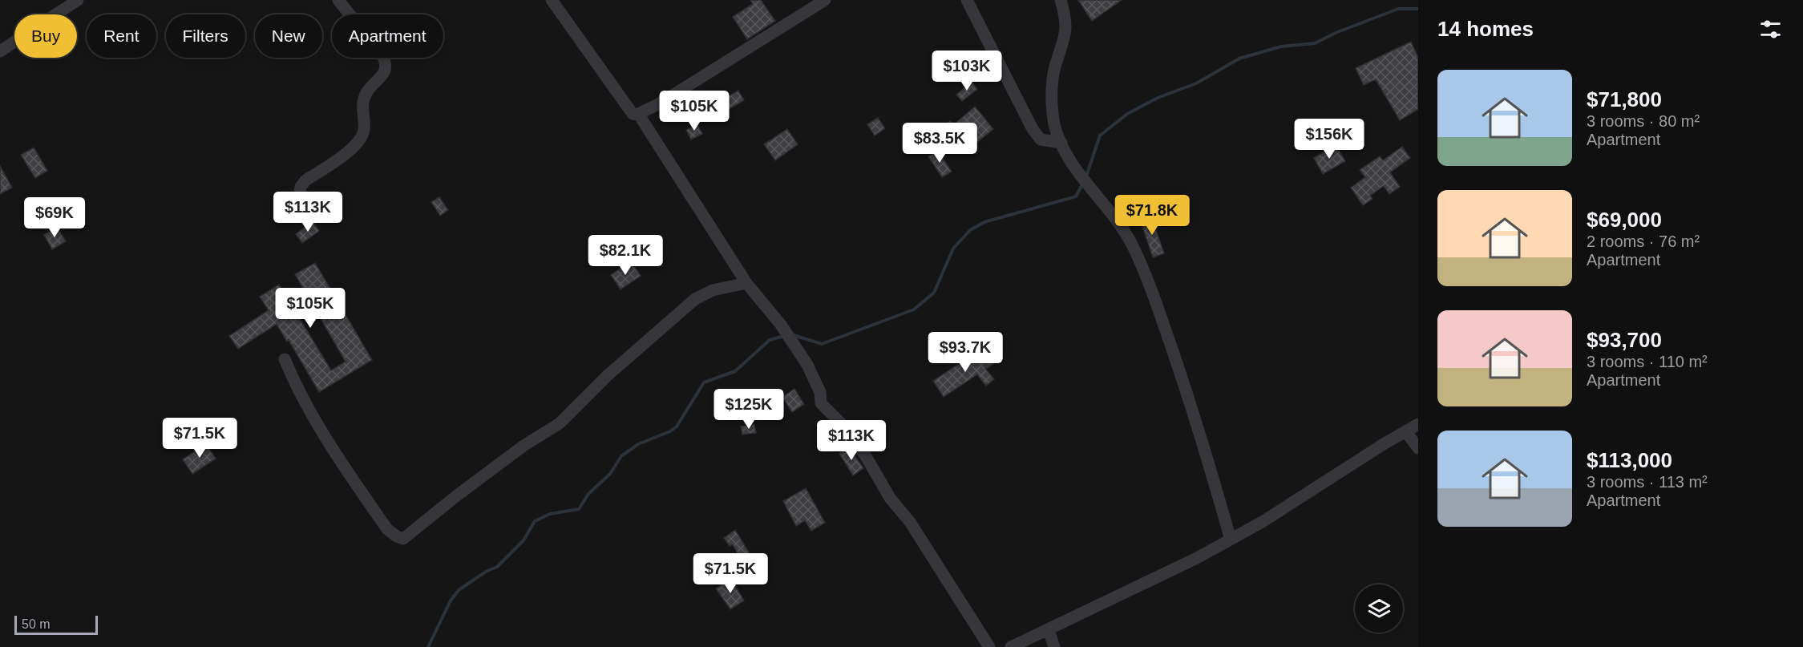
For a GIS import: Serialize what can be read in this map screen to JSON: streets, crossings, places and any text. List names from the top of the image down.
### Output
{
  "scale_bar": "50 m",
  "page": {
    "heading": "14 homes",
    "chip": [
      "Buy",
      "Rent",
      "Filters",
      "New",
      "Apartment"
    ],
    "price": [
      "$103K",
      "$105K",
      "$156K",
      "$83.5K",
      "$113K",
      "$71.8K",
      "$69K",
      "$82.1K",
      "$105K",
      "$93.7K",
      "$125K",
      "$71.5K",
      "$113K",
      "$71.5K"
    ],
    "list": [
      {
        "name": "$71,800",
        "note": "3 rooms · 80 m² · Apartment"
      },
      {
        "name": "$69,000",
        "note": "2 rooms · 76 m² · Apartment"
      },
      {
        "name": "$93,700",
        "note": "3 rooms · 110 m² · Apartment"
      },
      {
        "name": "$113,000",
        "note": "3 rooms · 113 m² · Apartment"
      }
    ],
    "scale": "50 m"
  }
}
